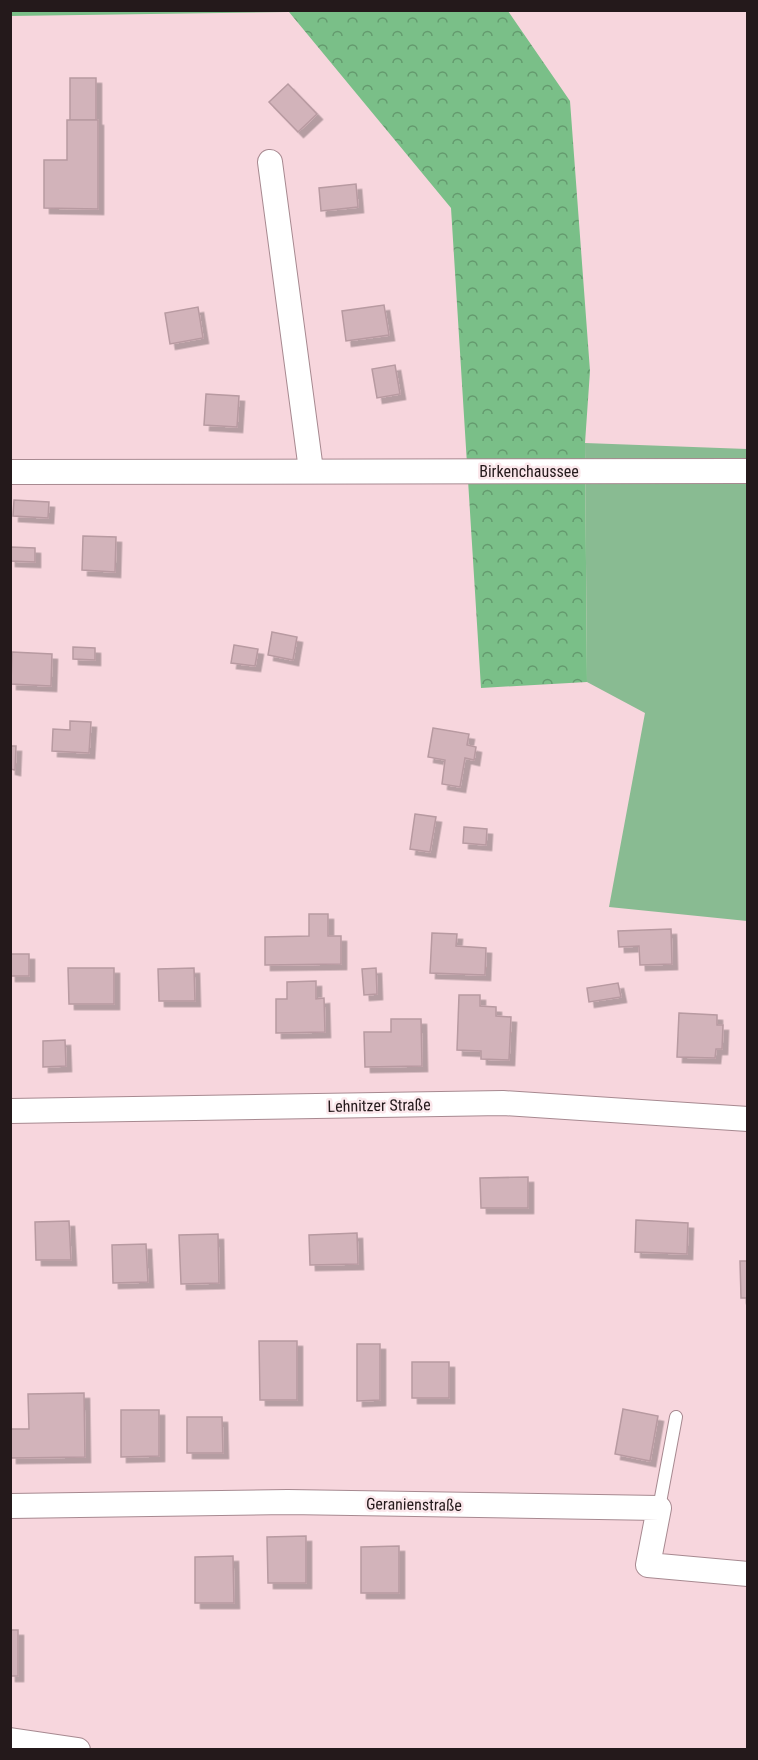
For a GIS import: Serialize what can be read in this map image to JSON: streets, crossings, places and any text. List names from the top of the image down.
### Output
{
  "streets": {
    "street": ["Birkenchaussee", "Lehnitzer Straße", "Geranienstraße"]
  }
}
